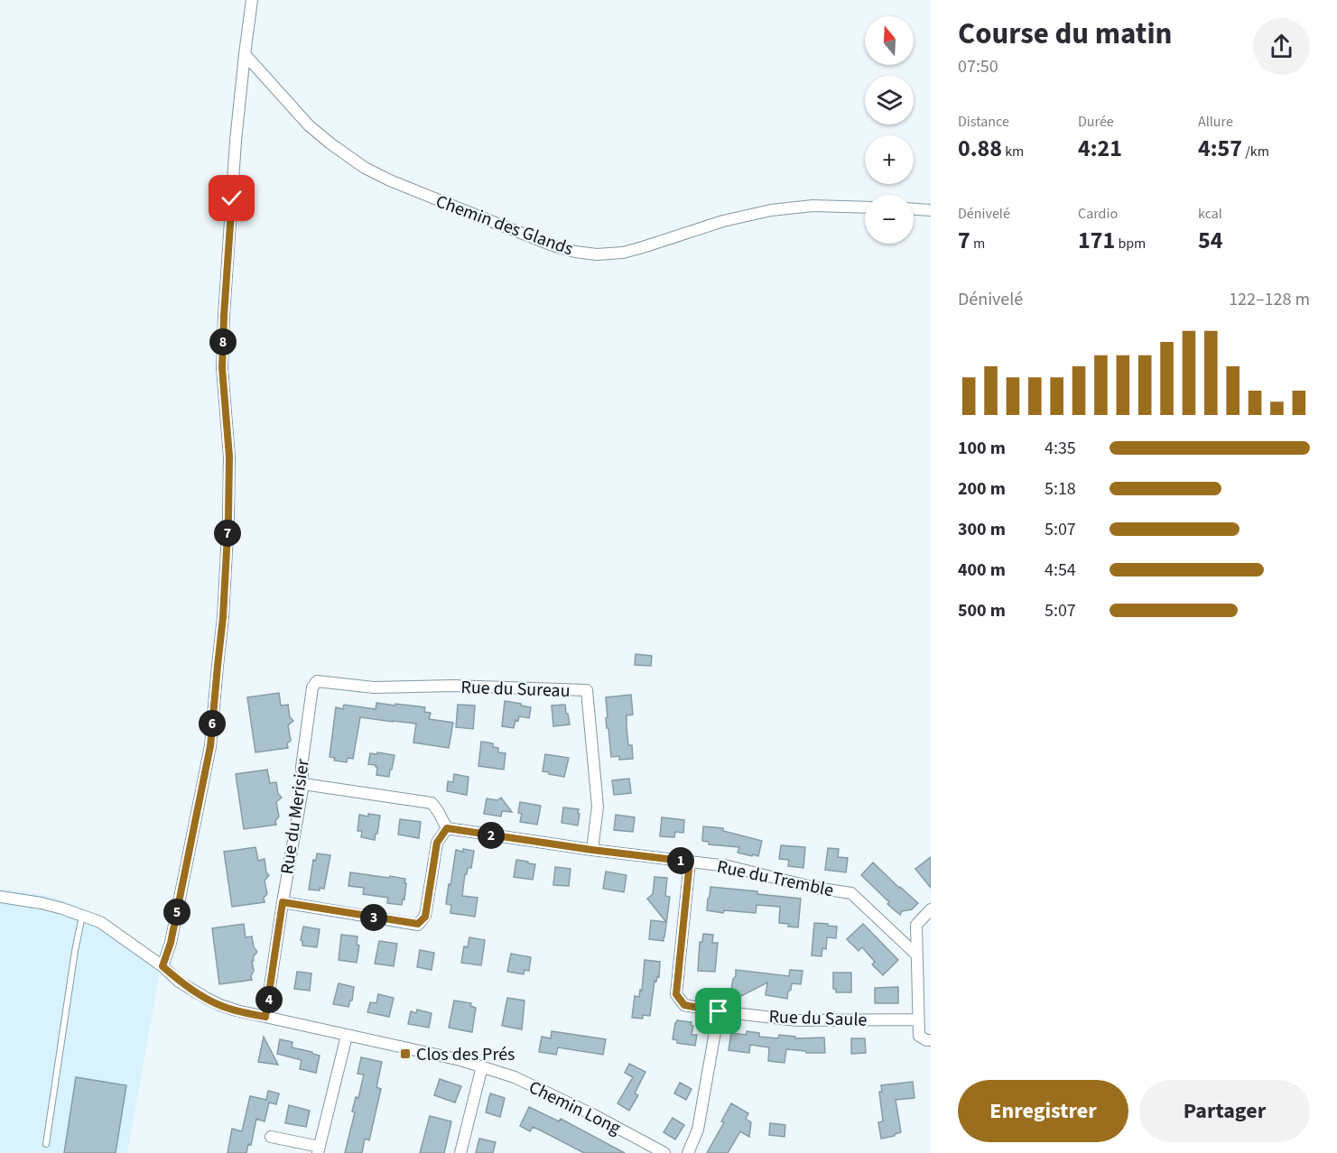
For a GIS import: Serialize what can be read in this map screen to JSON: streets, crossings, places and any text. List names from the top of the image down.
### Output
{
  "streets": {
    "street": [
      "Chemin des Glands",
      "Rue du Sureau",
      "Rue du Merisier",
      "Rue du Tremble",
      "Rue du Saule",
      "Chemin Long"
    ]
  },
  "crossings": [
    ["Rue du Sureau", "Rue du Merisier"],
    ["Rue du Sureau", "Rue du Tremble"],
    ["Rue du Merisier", "Chemin Long"],
    ["Rue du Tremble", "Rue du Saule"]
  ],
  "places": {
    "transit": ["Clos des Prés"]
  },
  "north": "top",
  "page": {
    "heading": ["Course du matin", "07:50"],
    "map_buttons": ["+", "−"],
    "stats": [
      ["Distance", "0.88 km"],
      ["Durée", "4:21"],
      ["Allure", "4:57 /km"],
      ["Dénivelé", "7 m"],
      ["Cardio", "171 bpm"],
      ["kcal", "54"]
    ],
    "chart": ["Dénivelé", "122–128 m"],
    "pins": [
      "8",
      "7",
      "6",
      "2",
      "1",
      "5",
      "3",
      "4"
    ],
    "list": [
      {
        "name": "100 m",
        "note": "4:35"
      },
      {
        "name": "200 m",
        "note": "5:18"
      },
      {
        "name": "300 m",
        "note": "5:07"
      },
      {
        "name": "400 m",
        "note": "4:54"
      },
      {
        "name": "500 m",
        "note": "5:07"
      }
    ],
    "buttons": ["Enregistrer", "Partager"]
  }
}
